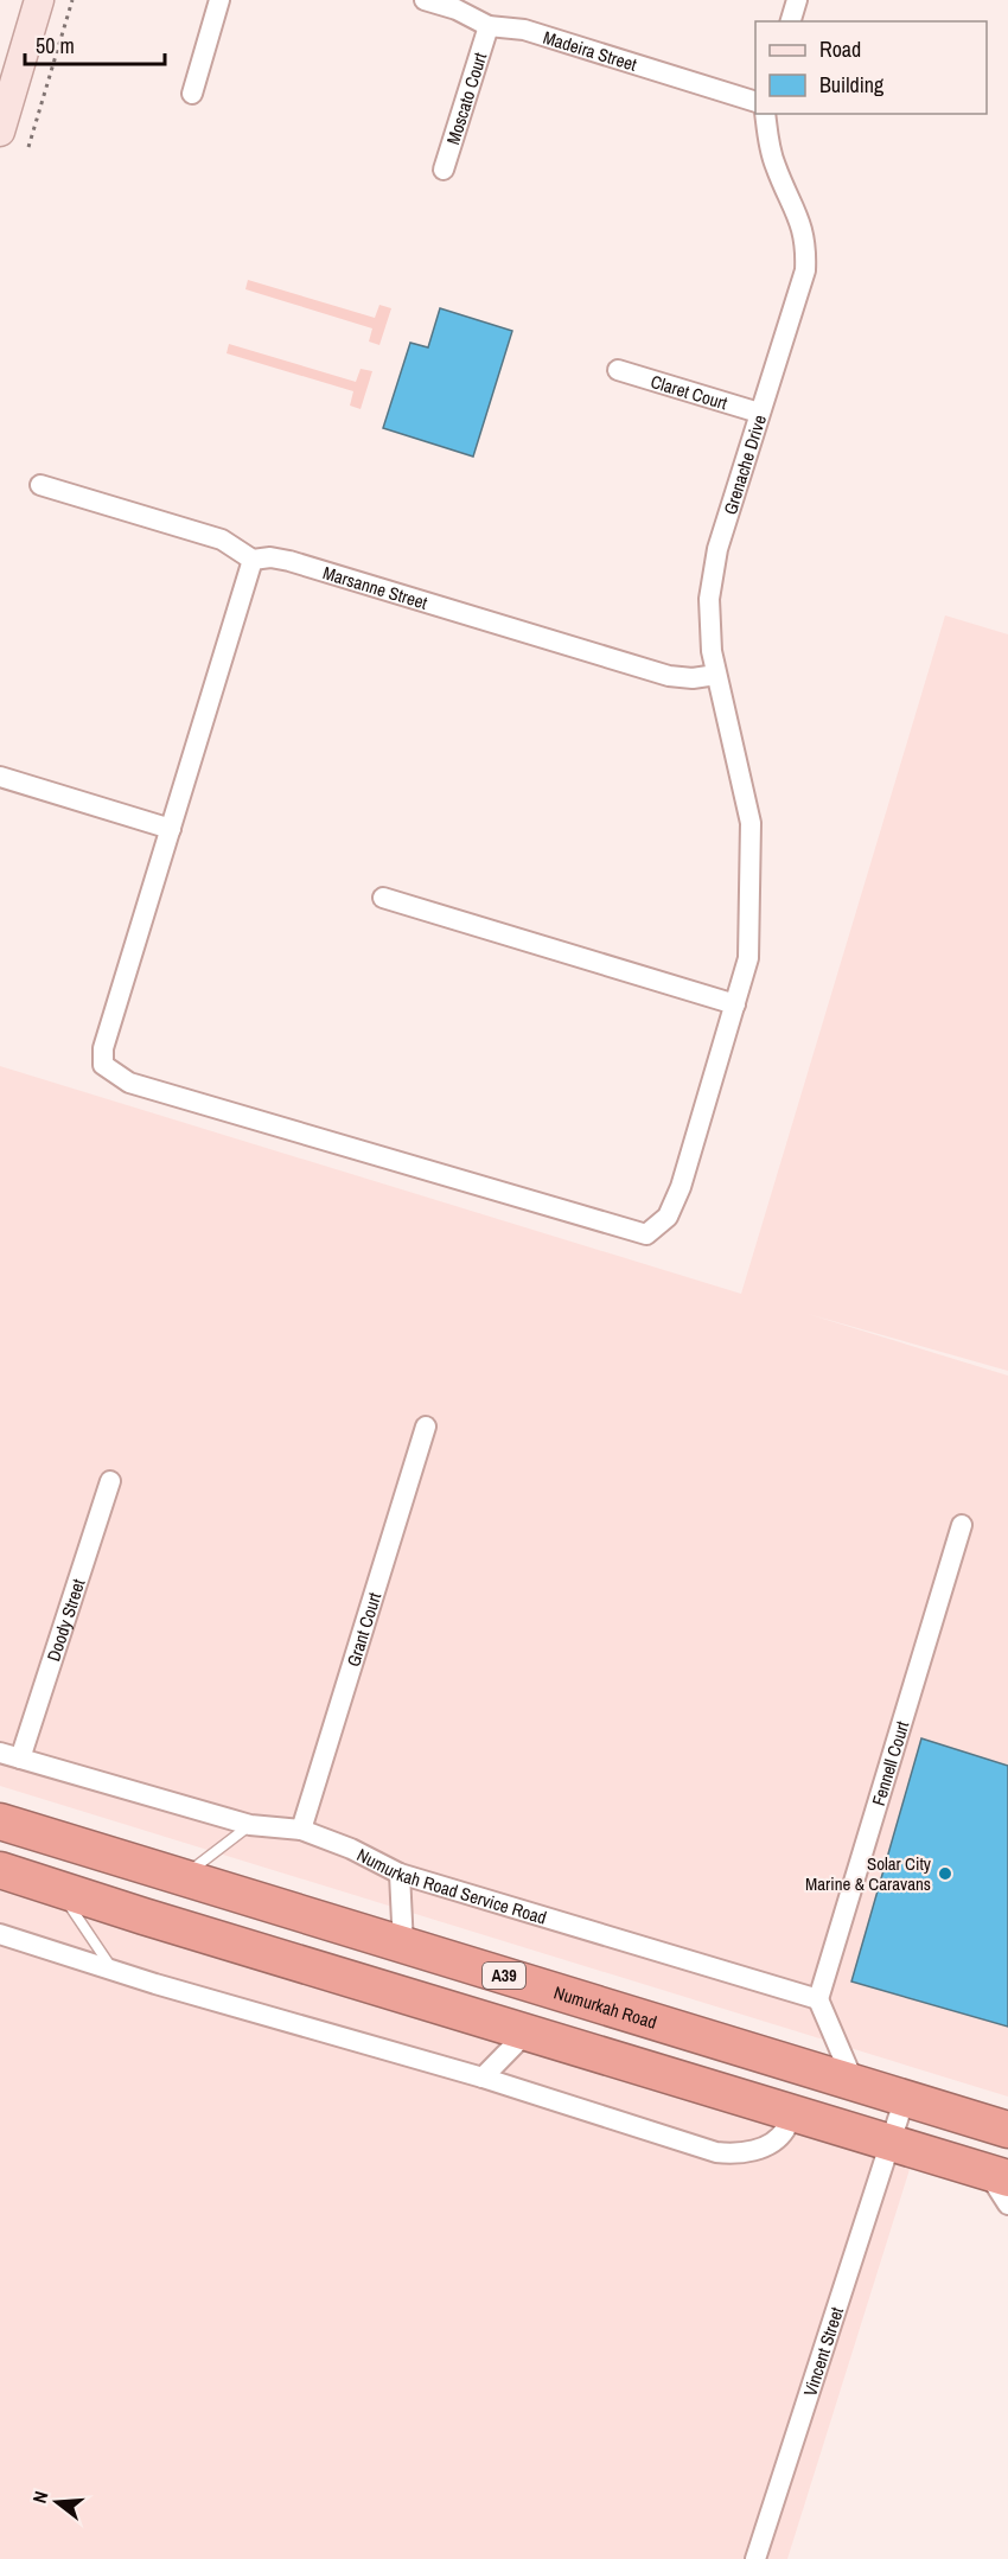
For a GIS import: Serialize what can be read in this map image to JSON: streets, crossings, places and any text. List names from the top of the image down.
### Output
{
  "streets": {
    "highway": ["A39", "Numurkah Road"],
    "street": [
      "Madeira Street",
      "Moscato Court",
      "Claret Court",
      "Grenache Drive",
      "Marsanne Street",
      "Doody Street",
      "Grant Court",
      "Fennell Court",
      "Numurkah Road Service Road",
      "Vincent Street"
    ]
  },
  "crossings": [
    ["Madeira Street", "Moscato Court"],
    ["Claret Court", "Grenache Drive"],
    ["Grenache Drive", "Marsanne Street"],
    ["Doody Street", "Numurkah Road Service Road"],
    ["Grant Court", "Numurkah Road Service Road"],
    ["Fennell Court", "Numurkah Road Service Road"],
    ["Numurkah Road", "Vincent Street"]
  ],
  "places": ["Solar City Marine & Caravans"],
  "legend": ["Road", "Building"],
  "scale_bar": "50 m",
  "north": "left"
}
